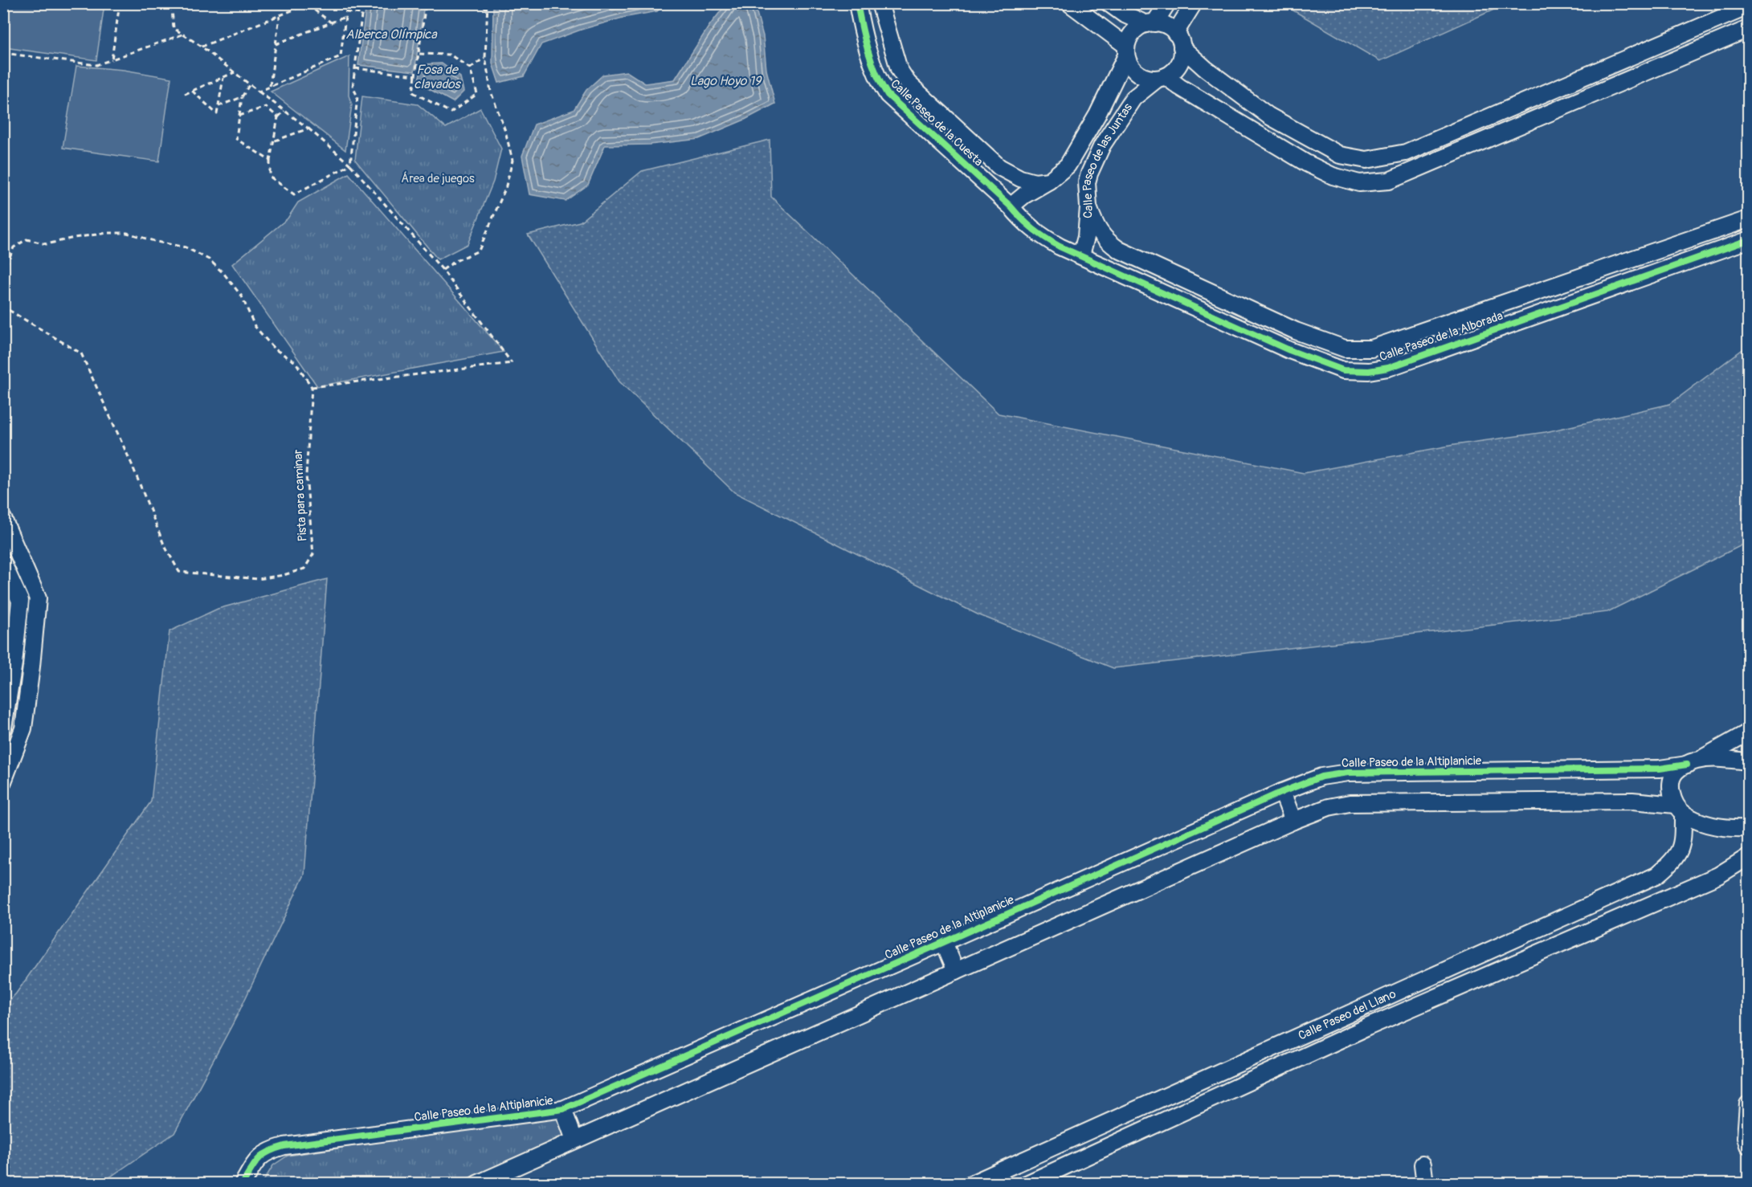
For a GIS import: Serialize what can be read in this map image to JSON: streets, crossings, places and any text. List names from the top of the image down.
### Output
{
  "streets": {
    "street": [
      "Calle Paseo de la Cuesta",
      "Calle Paseo de las Juntas",
      "Calle Paseo de la Alborada",
      "Calle Paseo de la Altiplanicie",
      "Calle Paseo del Llano"
    ],
    "path": ["Pista para caminar"]
  },
  "crossings": [
    ["Calle Paseo de la Cuesta", "Calle Paseo de la Alborada"],
    ["Calle Paseo de las Juntas", "Calle Paseo de la Alborada"],
    ["Calle Paseo de la Altiplanicie", "Calle Paseo del Llano"]
  ],
  "water": ["Alberca Olímpica", "Fosa de clavados", "Lago Hoyo 19"],
  "parks": ["Área de juegos"]
}
